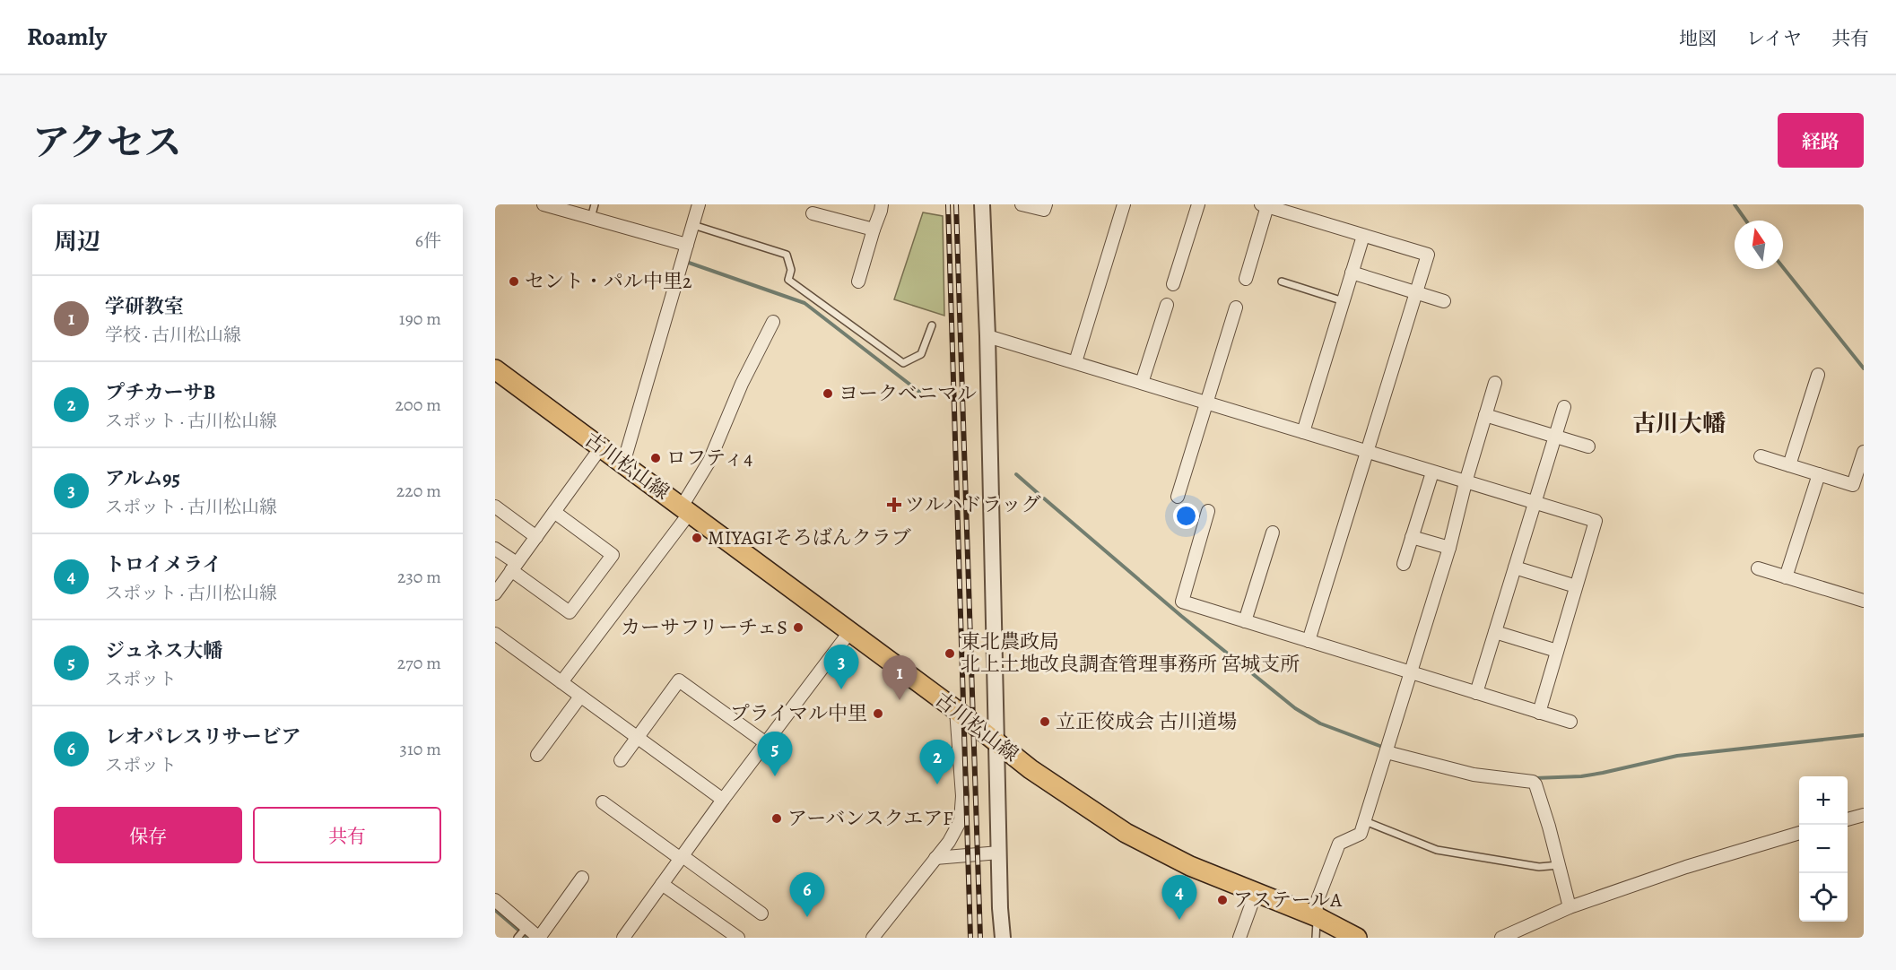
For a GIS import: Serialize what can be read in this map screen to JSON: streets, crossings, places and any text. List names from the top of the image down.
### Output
{
  "streets": {
    "main road": ["古川松山線"]
  },
  "districts": ["古川大幡"],
  "places": {
    "other": [
      "セント・パル中里2",
      "ヨークベニマル",
      "ロフティ4",
      "MIYAGIそろばんクラブ",
      "カーサフリーチェS",
      "東北農政局 北上土地改良調査管理事務所 宮城支所",
      "プライマル中里",
      "立正佼成会 古川道場",
      "アーバンスクエアF",
      "アステールA"
    ],
    "health": ["ツルハドラッグ"]
  },
  "north": "top",
  "page": {
    "header": "Roamly",
    "nav": ["地図", "レイヤ", "共有"],
    "title": "アクセス",
    "buttons": [
      "経路",
      ["保存", "共有"]
    ],
    "heading": ["周辺", "6件"],
    "list": [
      {
        "mark": "1",
        "name": "学研教室",
        "note": "学校 · 古川松山線",
        "value": "190 m"
      },
      {
        "mark": "2",
        "name": "プチカーサB",
        "note": "スポット · 古川松山線",
        "value": "200 m"
      },
      {
        "mark": "3",
        "name": "アルム95",
        "note": "スポット · 古川松山線",
        "value": "220 m"
      },
      {
        "mark": "4",
        "name": "トロイメライ",
        "note": "スポット · 古川松山線",
        "value": "230 m"
      },
      {
        "mark": "5",
        "name": "ジュネス大幡",
        "note": "スポット",
        "value": "270 m"
      },
      {
        "mark": "6",
        "name": "レオパレスリサービア",
        "note": "スポット",
        "value": "310 m"
      }
    ],
    "pins": [
      "3",
      "1",
      "5",
      "2",
      "6",
      "4"
    ],
    "map_buttons": ["+", "−"]
  }
}
